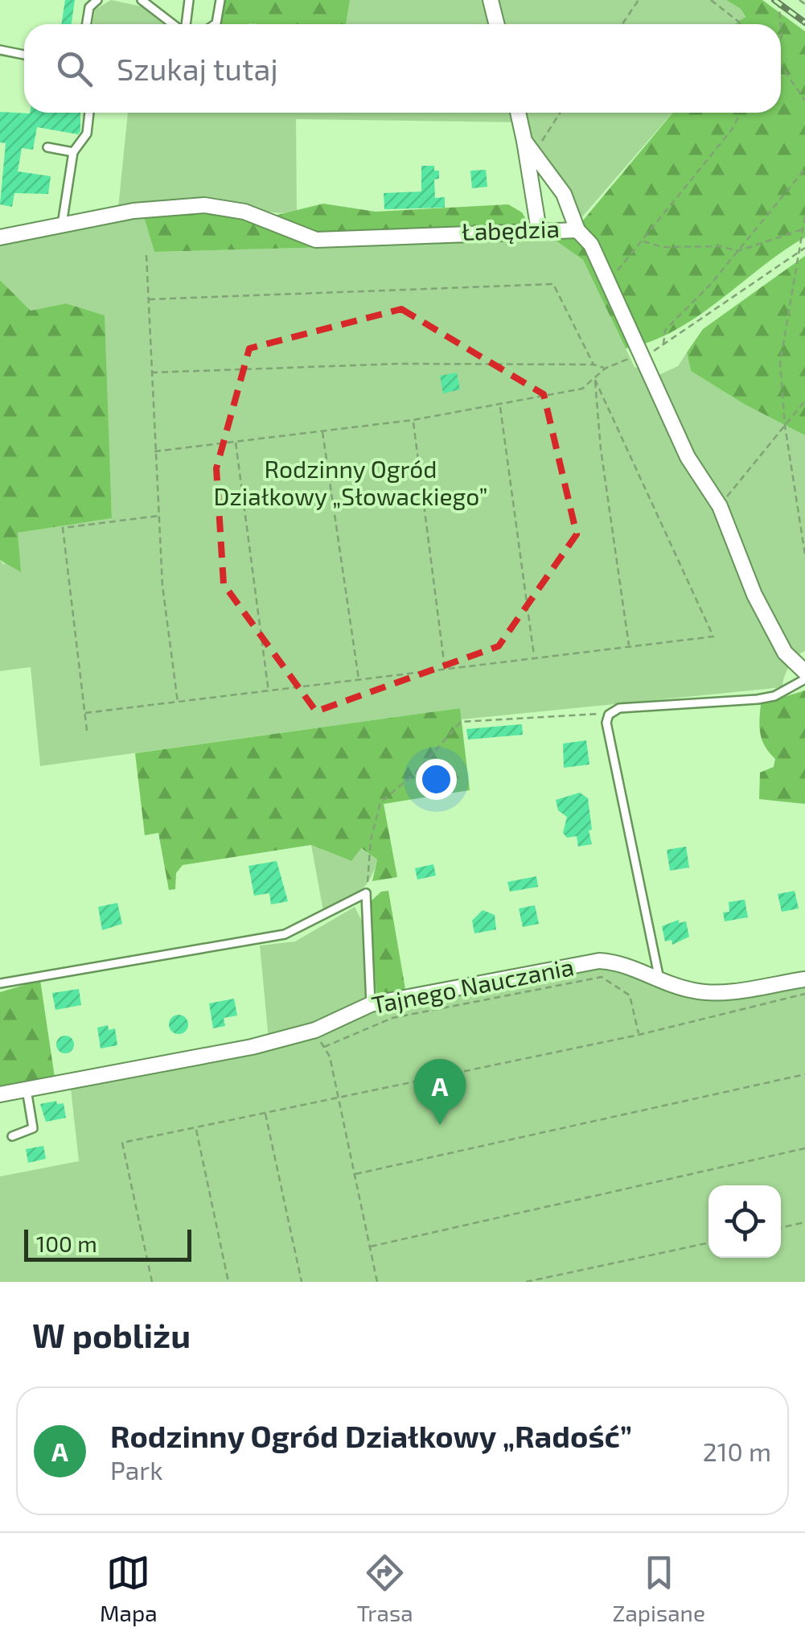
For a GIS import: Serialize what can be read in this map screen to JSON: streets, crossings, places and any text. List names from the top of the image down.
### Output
{
  "streets": {
    "street": ["Łabędzia", "Tajnego Nauczania"]
  },
  "parks": ["Rodzinny Ogród Działkowy „Słowackiego”"],
  "scale_bar": "100 m",
  "page": {
    "search": "Szukaj tutaj",
    "pins": "A",
    "scale": "100 m",
    "heading": "W pobliżu",
    "list": [
      {
        "mark": "A",
        "name": "Rodzinny Ogród Działkowy „Radość”",
        "note": "Park",
        "value": "210 m"
      }
    ],
    "nav": ["Mapa", "Trasa", "Zapisane"]
  }
}
